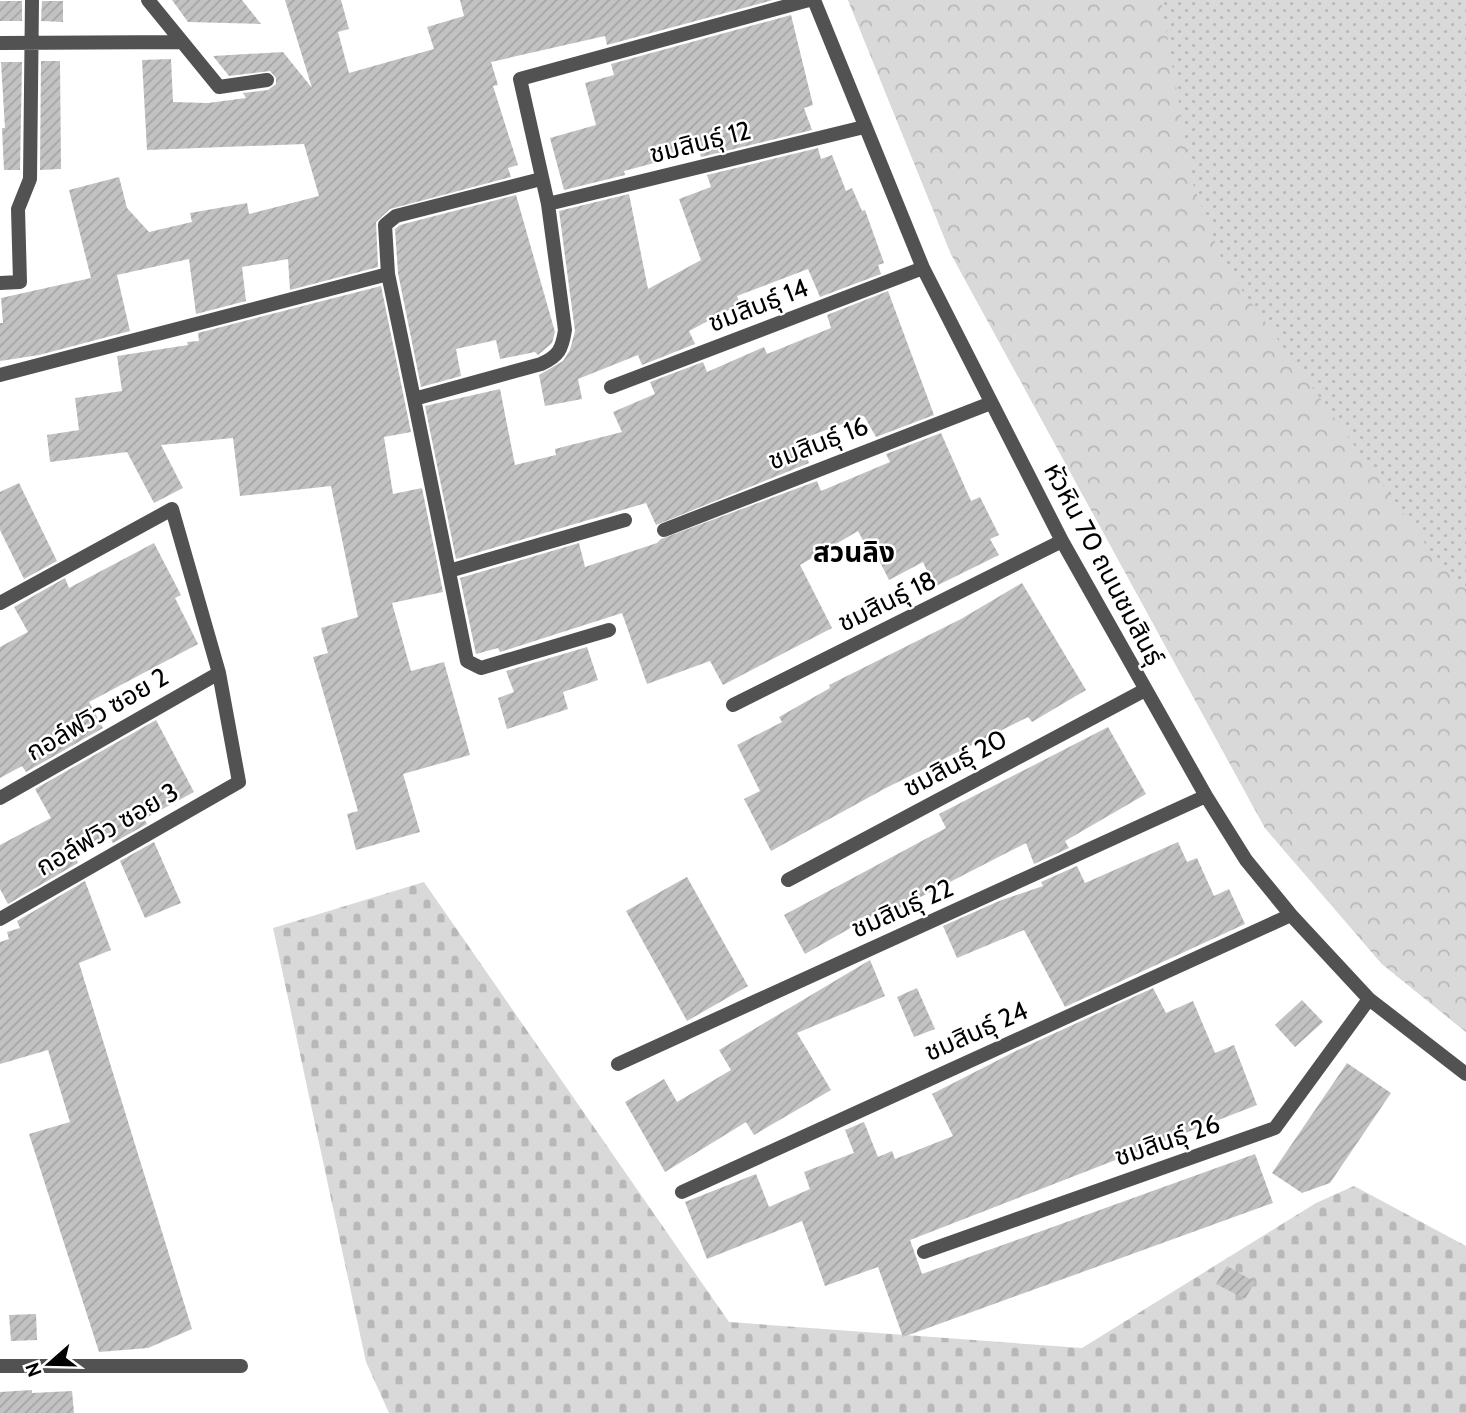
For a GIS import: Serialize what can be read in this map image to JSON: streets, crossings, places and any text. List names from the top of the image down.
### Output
{
  "streets": {
    "street": [
      "ชมสินธุ์ 12",
      "ชมสินธุ์ 14",
      "ชมสินธุ์ 16",
      "หัวหิน 70 ถนนชมสินธุ์",
      "ชมสินธุ์ 18",
      "กอล์ฟวิว ซอย 2",
      "ชมสินธุ์ 20",
      "กอล์ฟวิว ซอย 3",
      "ชมสินธุ์ 22",
      "ชมสินธุ์ 24",
      "ชมสินธุ์ 26"
    ]
  },
  "crossings": [
    ["ชมสินธุ์ 12", "หัวหิน 70 ถนนชมสินธุ์"],
    ["ชมสินธุ์ 14", "หัวหิน 70 ถนนชมสินธุ์"],
    ["ชมสินธุ์ 16", "หัวหิน 70 ถนนชมสินธุ์"],
    ["หัวหิน 70 ถนนชมสินธุ์", "ชมสินธุ์ 18"],
    ["หัวหิน 70 ถนนชมสินธุ์", "ชมสินธุ์ 20"],
    ["หัวหิน 70 ถนนชมสินธุ์", "ชมสินธุ์ 22"],
    ["หัวหิน 70 ถนนชมสินธุ์", "ชมสินธุ์ 24"],
    ["หัวหิน 70 ถนนชมสินธุ์", "ชมสินธุ์ 26"],
    ["กอล์ฟวิว ซอย 2", "กอล์ฟวิว ซอย 3"]
  ],
  "districts": ["สวนลิง"],
  "north": "left"
}
